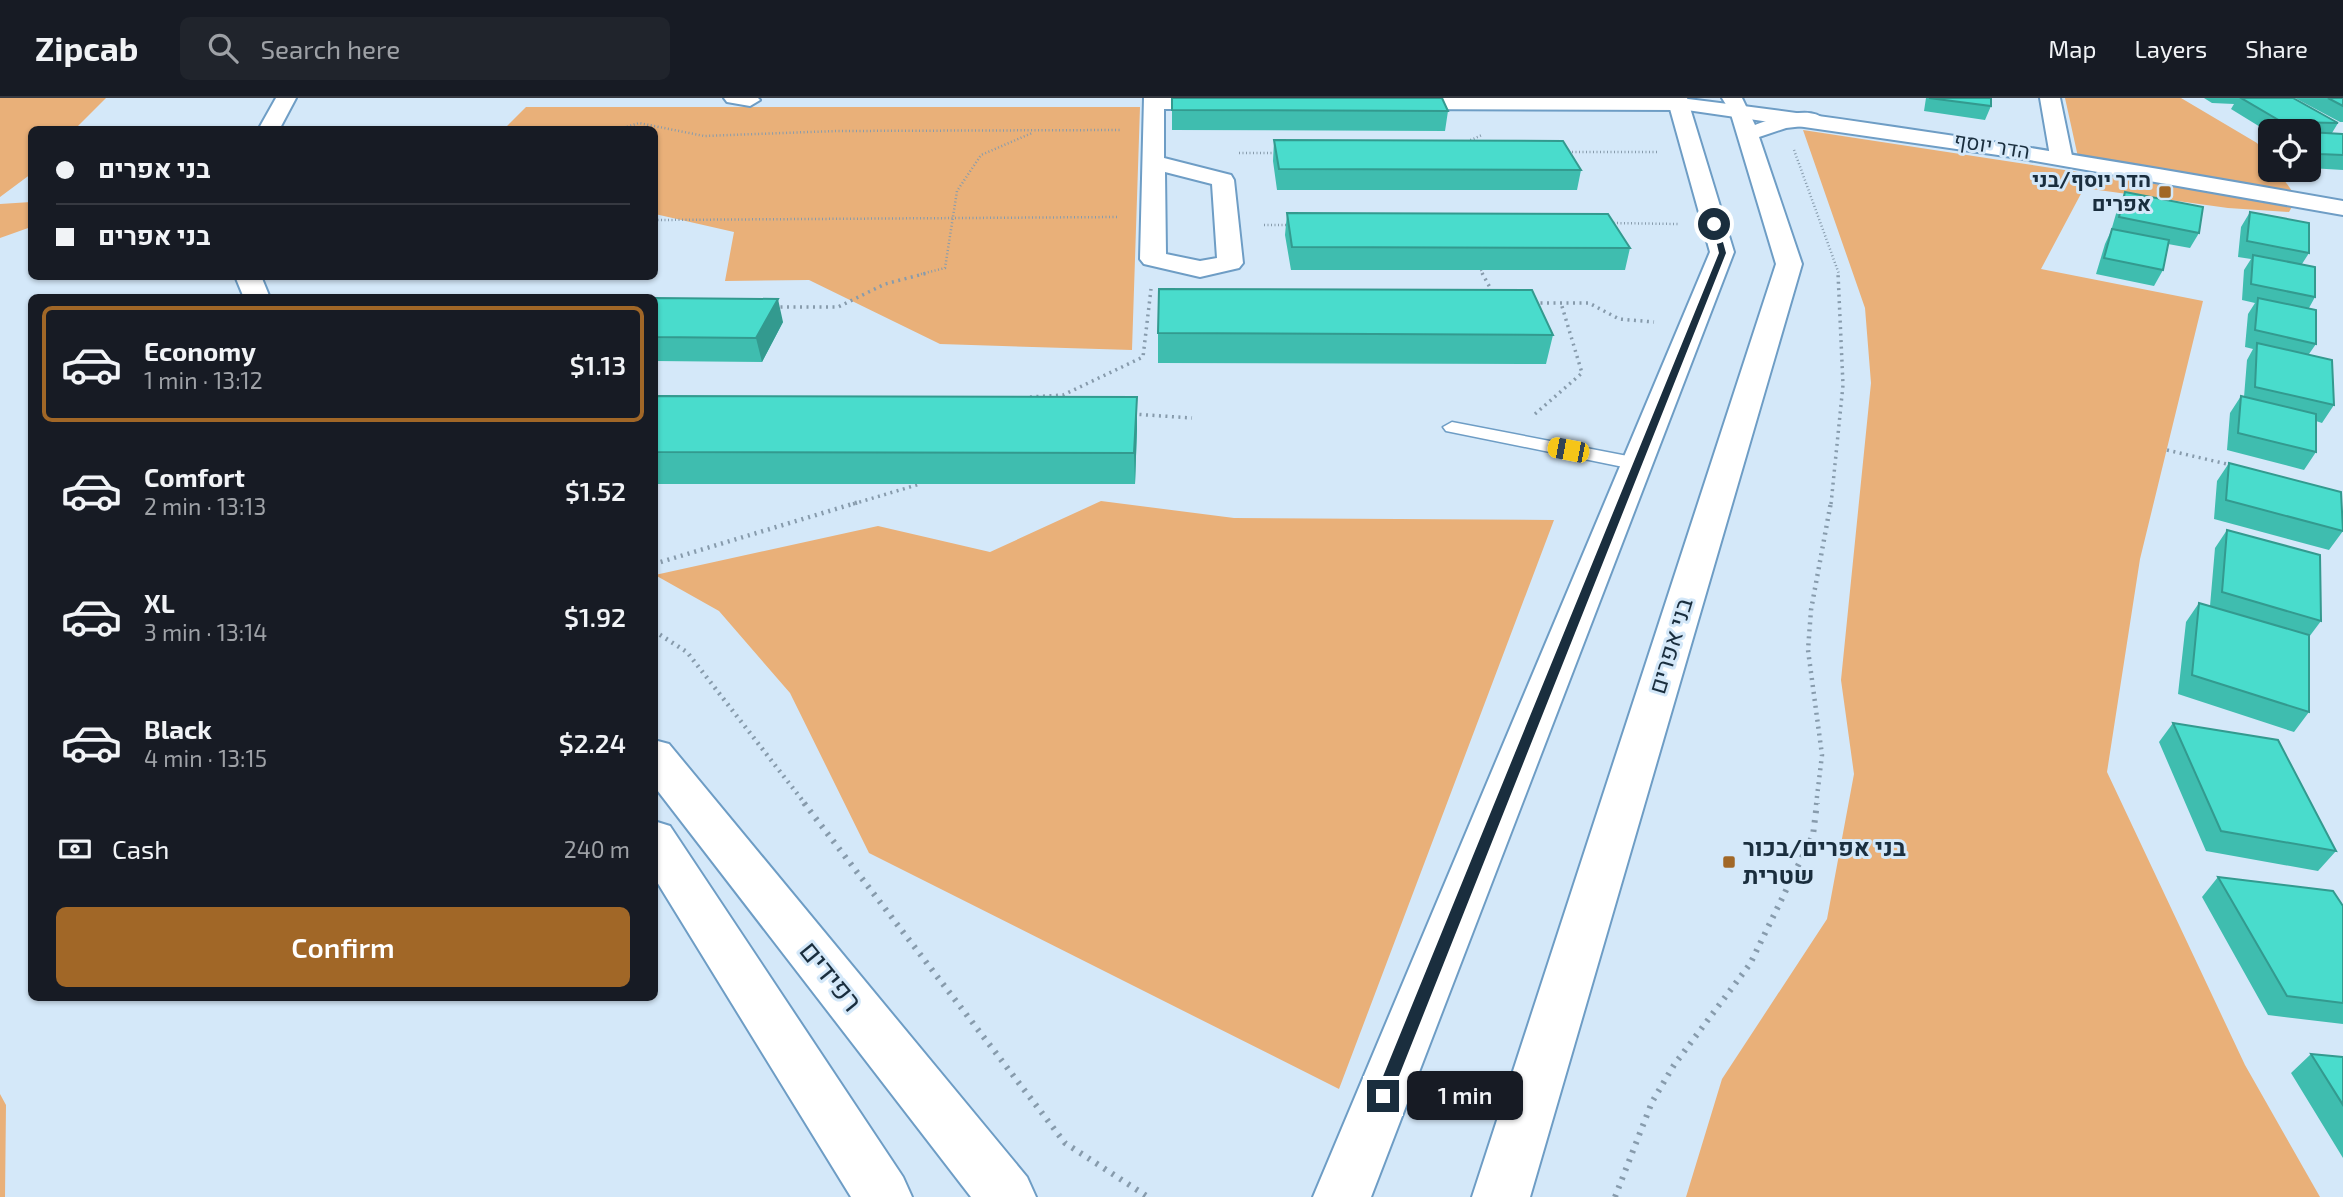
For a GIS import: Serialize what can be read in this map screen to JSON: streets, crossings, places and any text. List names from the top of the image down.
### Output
{
  "streets": {
    "main road": ["הדר יוסף", "בני אפרים", "רפידים"]
  },
  "crossings": [
    ["הדר יוסף", "בני אפרים"]
  ],
  "places": {
    "transit": ["הדר יוסף/בני אפרים", "בני אפרים/בכור שטרית"]
  },
  "page": {
    "header": "Zipcab",
    "search": "Search here",
    "nav": ["Map", "Layers", "Share"],
    "banner": ["בני אפרים", "בני אפרים"],
    "list": [
      {
        "name": "Economy",
        "note": "1 min · 13:12",
        "value": "$1.13"
      },
      {
        "name": "Comfort",
        "note": "2 min · 13:13",
        "value": "$1.52"
      },
      {
        "name": "XL",
        "note": "3 min · 13:14",
        "value": "$1.92"
      },
      {
        "name": "Black",
        "note": "4 min · 13:15",
        "value": "$2.24"
      }
    ],
    "pay": ["Cash", "240 m"],
    "buttons": "Confirm",
    "bubble": "1 min"
  }
}
